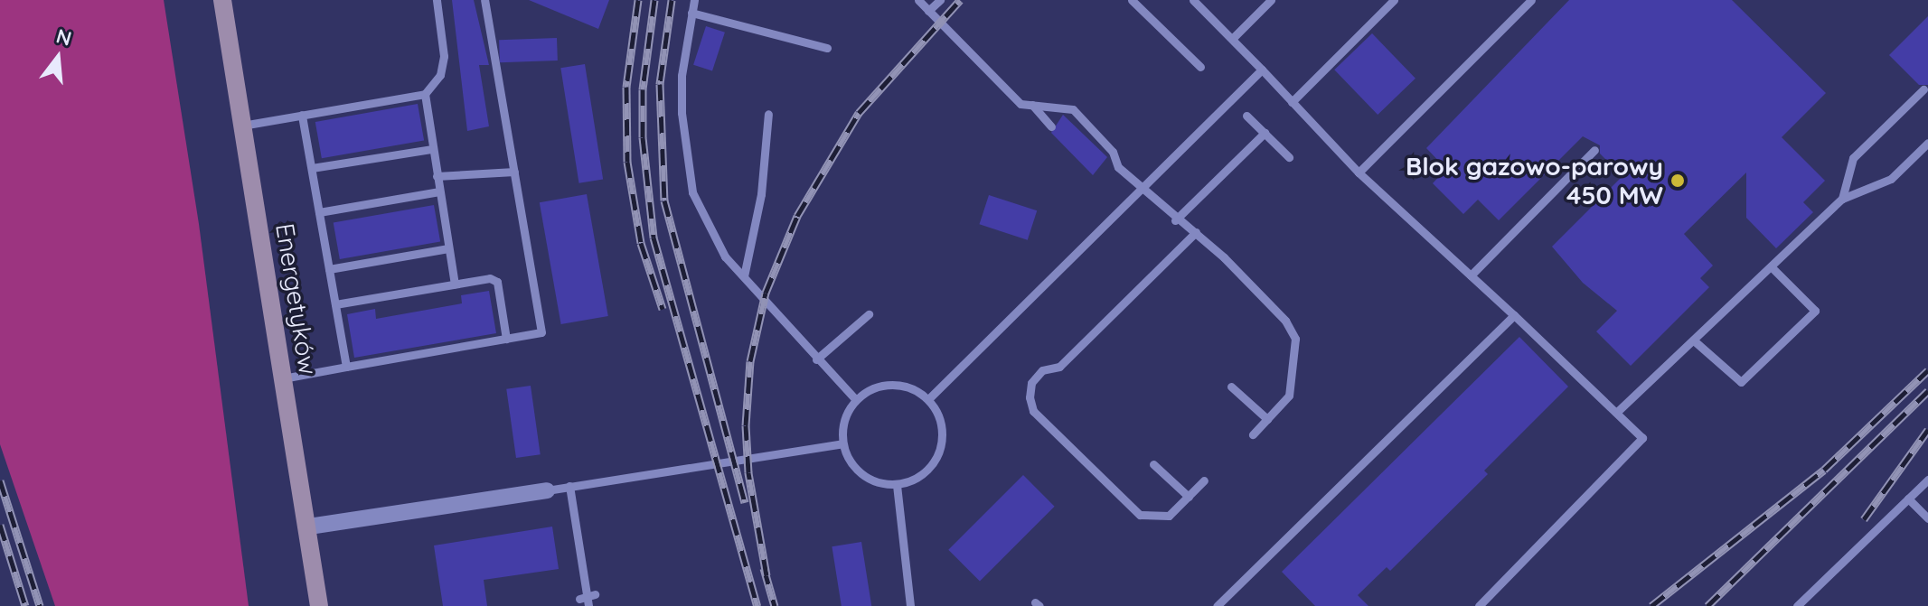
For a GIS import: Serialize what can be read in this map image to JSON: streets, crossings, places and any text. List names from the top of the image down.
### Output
{
  "streets": {
    "main road": ["Energetyków"]
  },
  "places": ["Blok gazowo-parowy 450 MW"],
  "north": "top"
}
